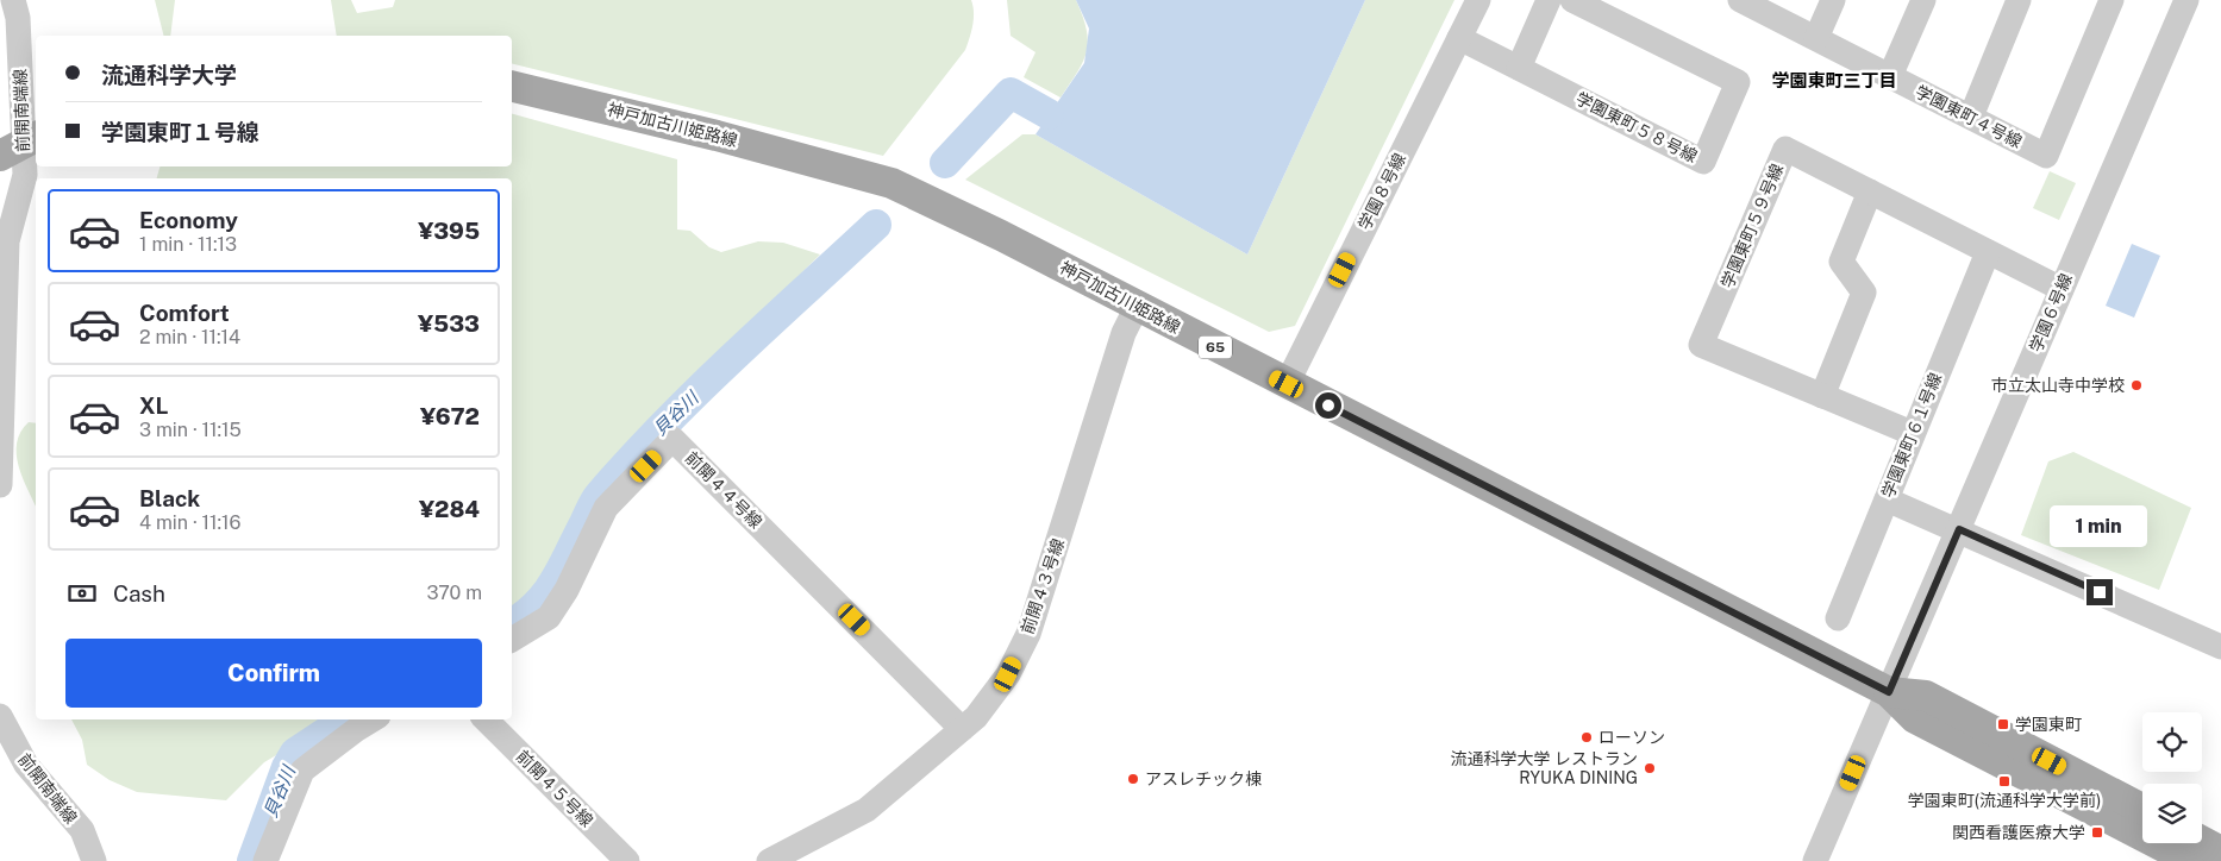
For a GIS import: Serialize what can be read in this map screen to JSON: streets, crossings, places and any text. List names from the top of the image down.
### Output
{
  "streets": {
    "main road": ["神戸加古川姫路線", "65"],
    "street": [
      "前開南端線",
      "学園東町４号線",
      "学園東町５８号線",
      "学園８号線",
      "学園東町５９号線",
      "学園６号線",
      "学園東町６１号線",
      "前開４４号線",
      "前開４３号線",
      "前開４５号線"
    ]
  },
  "crossings": [
    ["神戸加古川姫路線", "学園８号線"],
    ["神戸加古川姫路線", "学園６号線"],
    ["神戸加古川姫路線", "前開４３号線"],
    ["学園東町５８号線", "学園８号線"],
    ["学園東町５９号線", "学園６号線"],
    ["学園東町５９号線", "学園東町６１号線"],
    ["前開４４号線", "前開４３号線"]
  ],
  "districts": ["学園東町三丁目"],
  "water": ["貝谷川"],
  "places": {
    "other": [
      "市立太山寺中学校",
      "ローソン",
      "流通科学大学 レストラン RYUKA DINING",
      "アスレチック棟"
    ],
    "transit": ["学園東町", "学園東町(流通科学大学前)", "関西看護医療大学"]
  },
  "page": {
    "banner": ["流通科学大学", "学園東町１号線"],
    "list": [
      {
        "name": "Economy",
        "note": "1 min · 11:13",
        "value": "¥395"
      },
      {
        "name": "Comfort",
        "note": "2 min · 11:14",
        "value": "¥533"
      },
      {
        "name": "XL",
        "note": "3 min · 11:15",
        "value": "¥672"
      },
      {
        "name": "Black",
        "note": "4 min · 11:16",
        "value": "¥284"
      }
    ],
    "bubble": "1 min",
    "pay": ["Cash", "370 m"],
    "buttons": "Confirm"
  }
}
